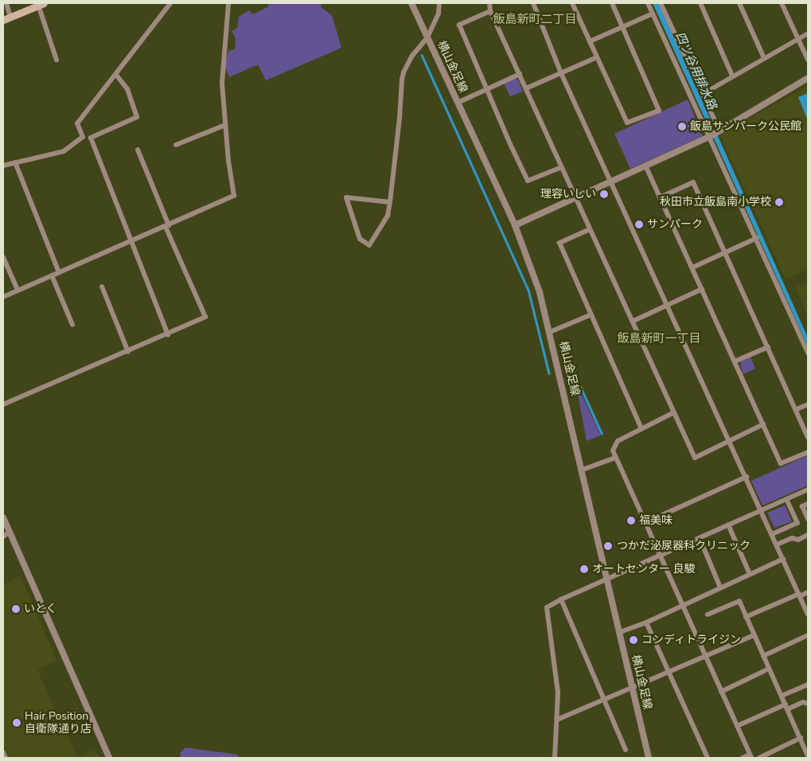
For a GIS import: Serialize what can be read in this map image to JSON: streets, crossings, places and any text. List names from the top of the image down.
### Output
{
  "streets": {
    "street": ["横山金足線"]
  },
  "districts": ["飯島新町二丁目", "飯島新町一丁目"],
  "water": ["四ツ谷用排水路"],
  "places": [
    "飯島サンパーク公民館",
    "理容いしい",
    "秋田市立飯島南小学校",
    "サンパーク",
    "福美味",
    "つかだ泌尿器科クリニック",
    "オートセンター 良駿",
    "いとく",
    "コンディトライジン",
    "Hair Position 自衛隊通り店"
  ]
}
